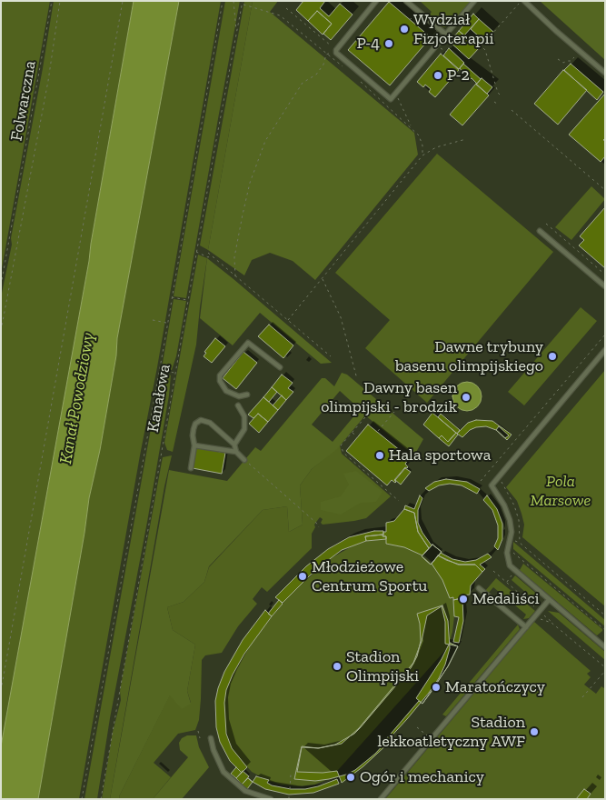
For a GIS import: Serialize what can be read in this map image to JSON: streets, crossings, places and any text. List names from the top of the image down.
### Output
{
  "streets": {
    "path": ["Folwarczna", "Kanałowa"]
  },
  "water": ["Kanał Powodziowy"],
  "parks": ["Pola Marsowe"],
  "places": [
    "Wydział Fizjoterapii",
    "P-4",
    "P-2",
    "Dawne trybuny basenu olimpijskiego",
    "Dawny basen olimpijski - brodzik",
    "Hala sportowa",
    "Młodzieżowe Centrum Sportu",
    "Medaliści",
    "Stadion Olimpijski",
    "Maratończycy",
    "Stadion lekkoatletyczny AWF",
    "Ogór i mechanicy"
  ]
}
